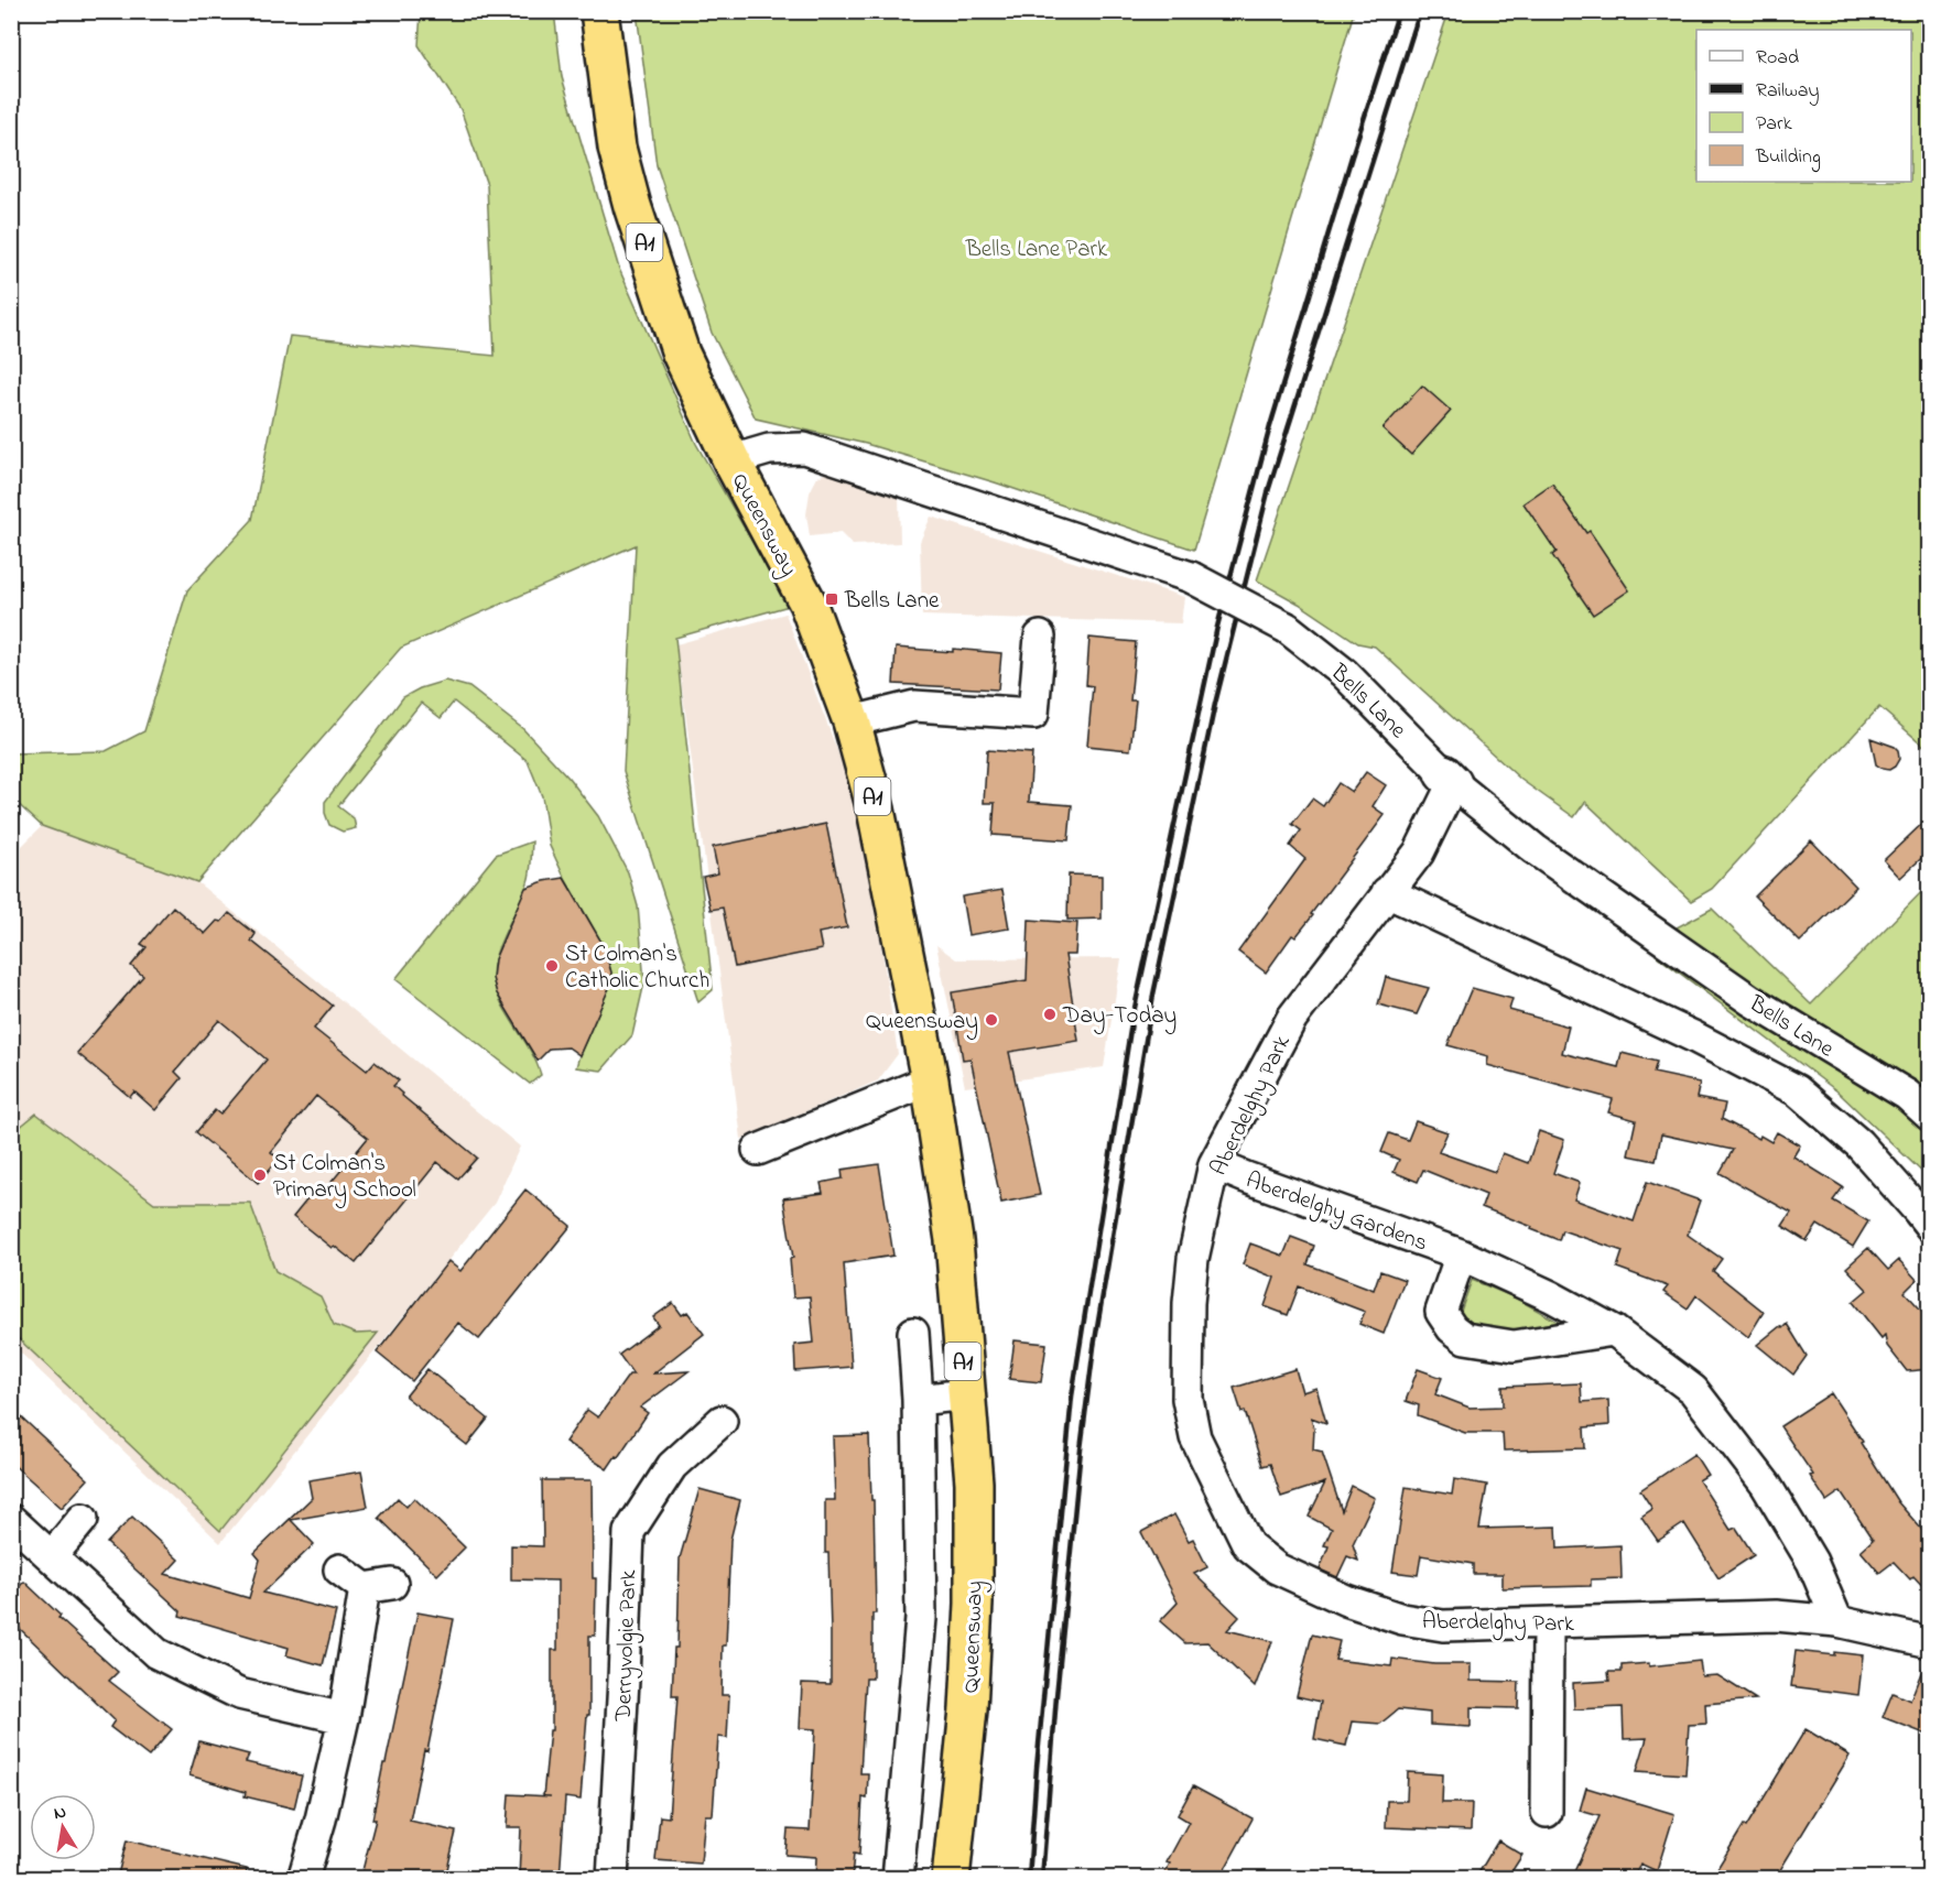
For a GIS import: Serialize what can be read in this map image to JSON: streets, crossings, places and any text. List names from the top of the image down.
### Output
{
  "streets": {
    "highway": ["A1", "Queensway"],
    "street": [
      "Bells Lane",
      "Aberdelghy Park",
      "Aberdelghy Gardens",
      "Derryvolgie Park"
    ]
  },
  "crossings": [
    ["Queensway", "Bells Lane"],
    ["Bells Lane", "Aberdelghy Park"],
    ["Aberdelghy Park", "Aberdelghy Gardens"]
  ],
  "parks": ["Bells Lane Park"],
  "places": {
    "transit": ["Bells Lane"],
    "other": [
      "St Colman's Catholic Church",
      "Day-Today",
      "Queensway",
      "St Colman's Primary School"
    ]
  },
  "legend": [
    "Road",
    "Railway",
    "Park",
    "Building"
  ],
  "north": "top"
}
